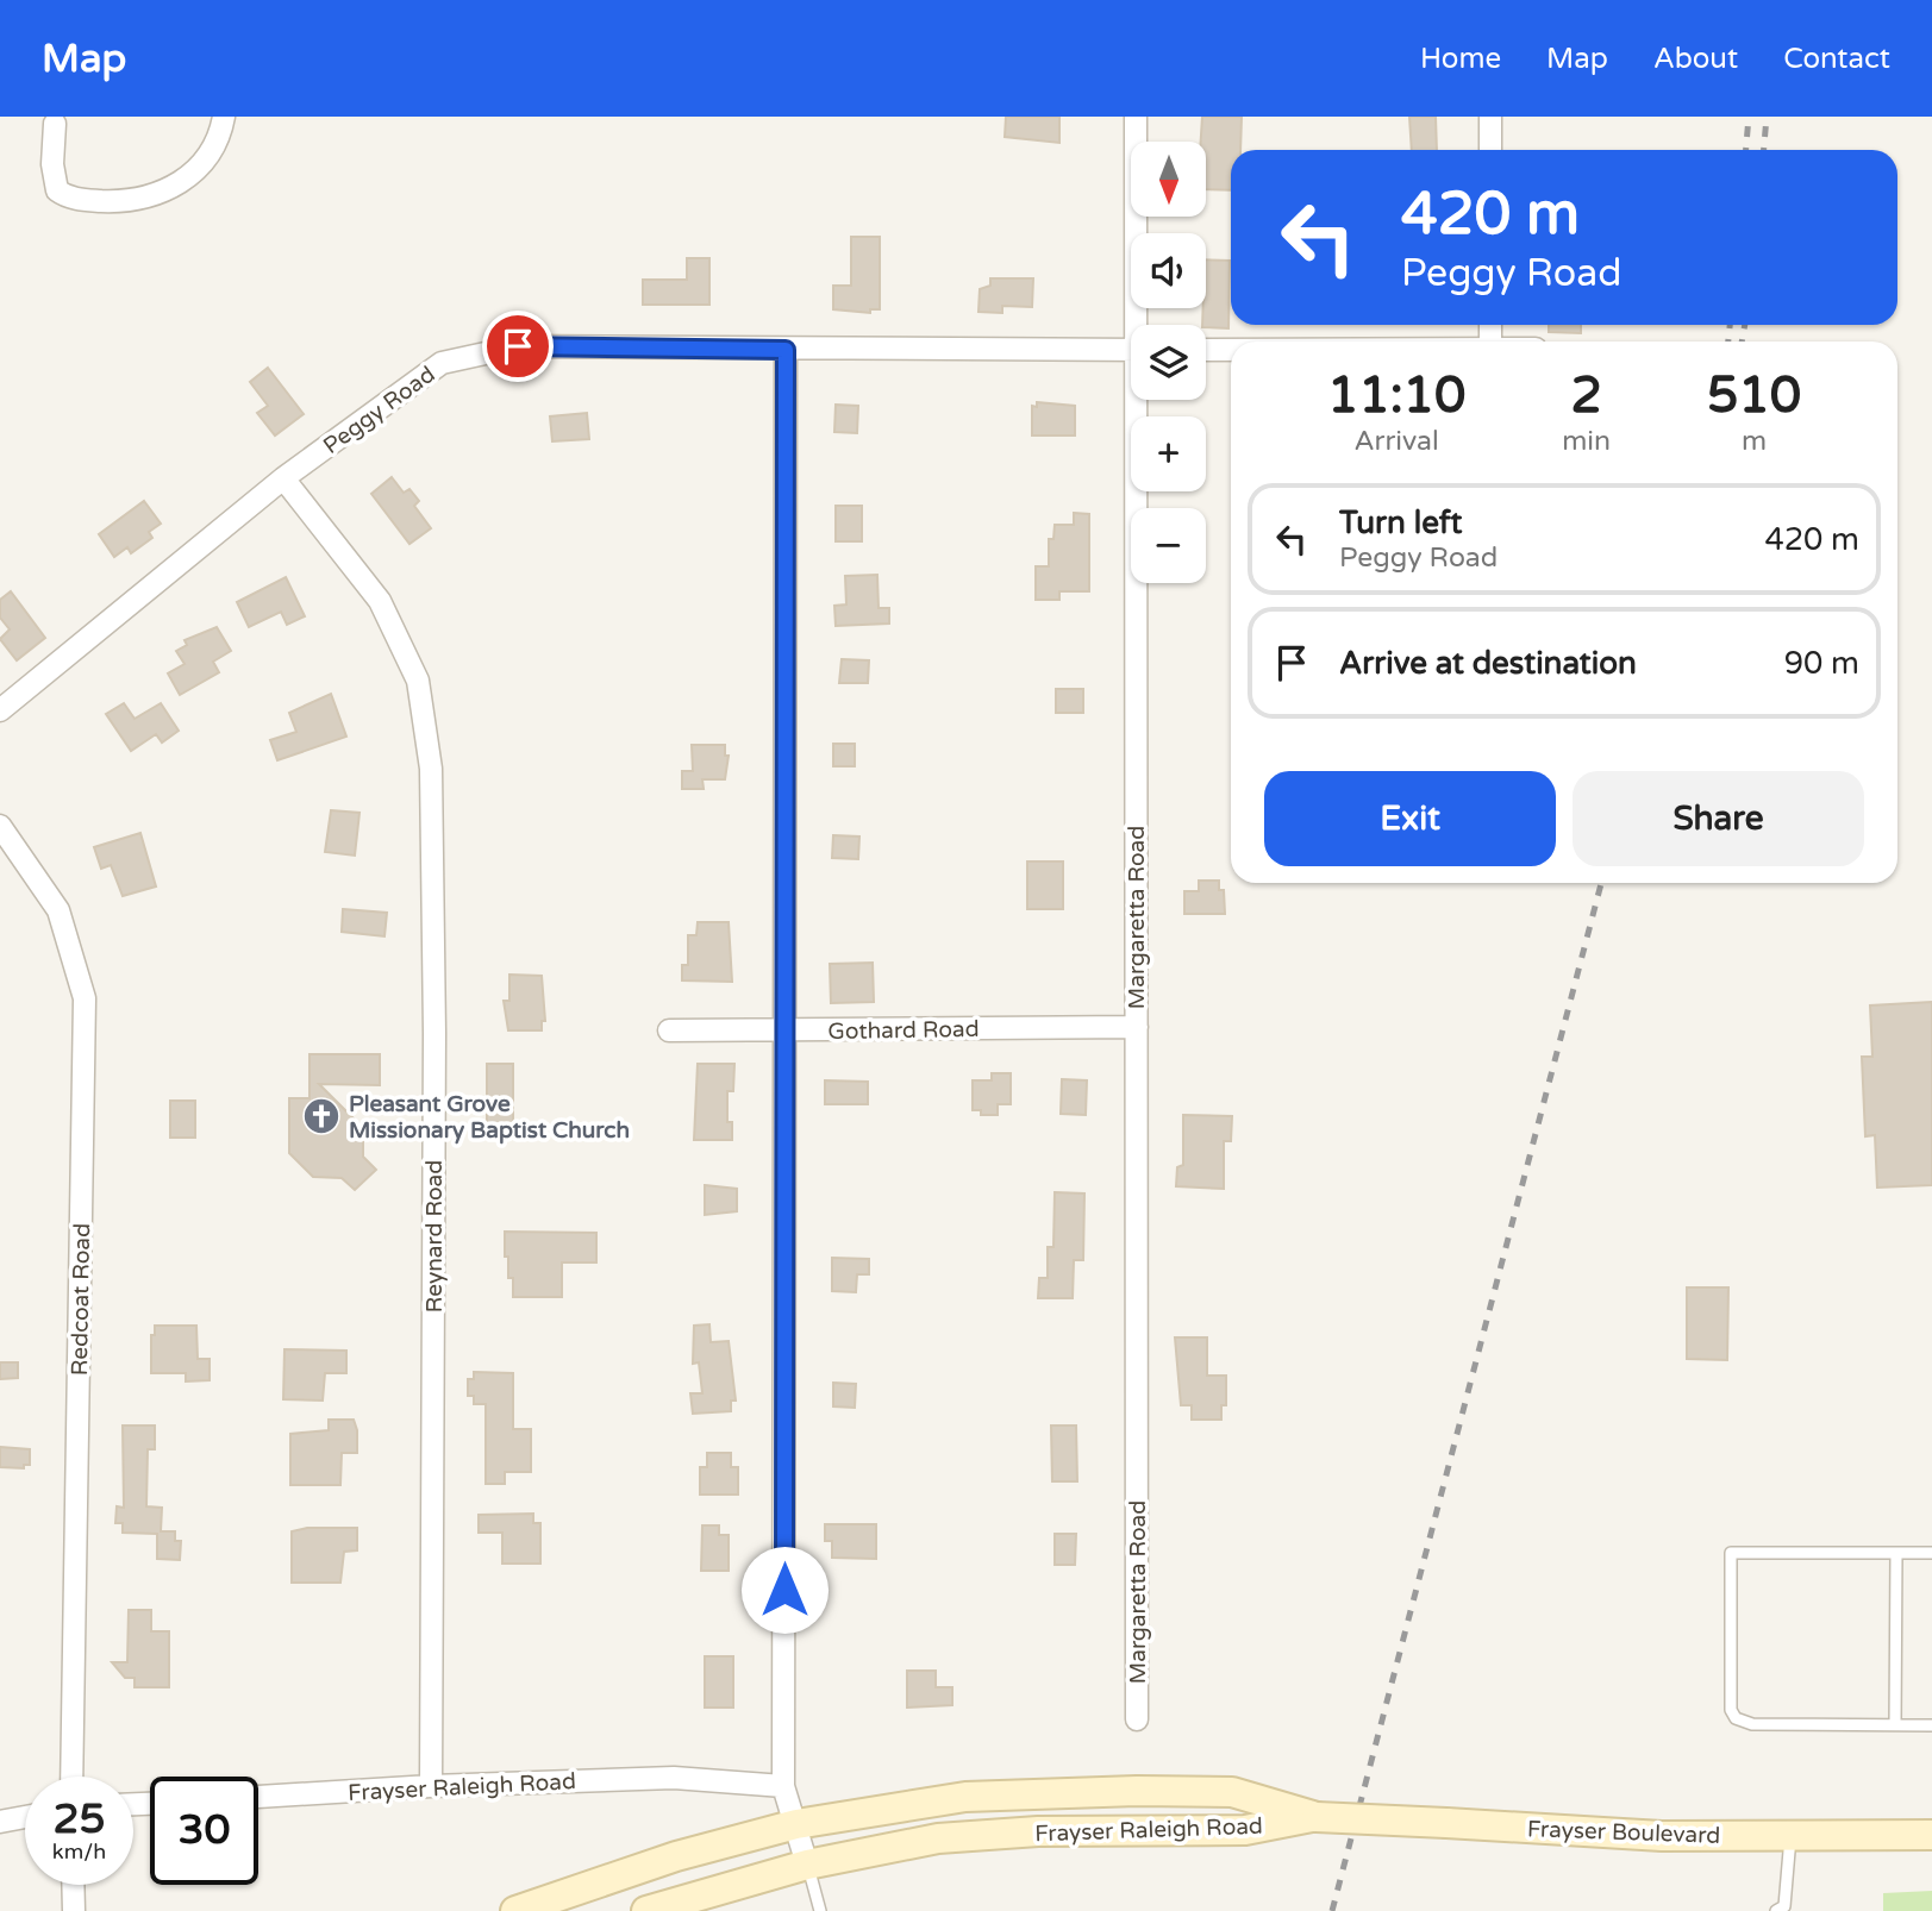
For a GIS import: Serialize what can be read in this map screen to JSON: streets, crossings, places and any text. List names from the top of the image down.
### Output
{
  "streets": {
    "main road": ["Frayser Raleigh Road", "Frayser Boulevard"],
    "street": [
      "Peggy Road",
      "Margaretta Road",
      "Gothard Road",
      "Reynard Road",
      "Redcoat Road"
    ]
  },
  "crossings": [
    ["Peggy Road", "Reynard Road"],
    ["Margaretta Road", "Gothard Road"],
    ["Reynard Road", "Frayser Raleigh Road"],
    ["Frayser Raleigh Road", "Frayser Boulevard"]
  ],
  "places": {
    "church": ["Pleasant Grove Missionary Baptist Church"]
  },
  "north": "bottom",
  "page": {
    "header": "Map",
    "nav": [
      "Home",
      "Map",
      "About",
      "Contact"
    ],
    "map_buttons": ["+", "−"],
    "turn": ["420 m", "Peggy Road"],
    "eta": [
      "11:10",
      "Arrival",
      "2",
      "min",
      "510",
      "m"
    ],
    "list": [
      {
        "name": "Turn left",
        "note": "Peggy Road",
        "value": "420 m"
      },
      {
        "name": "Arrive at destination",
        "value": "90 m"
      }
    ],
    "buttons": ["Exit", "Share"],
    "speed": "25 km/h",
    "limit": "30"
  }
}
